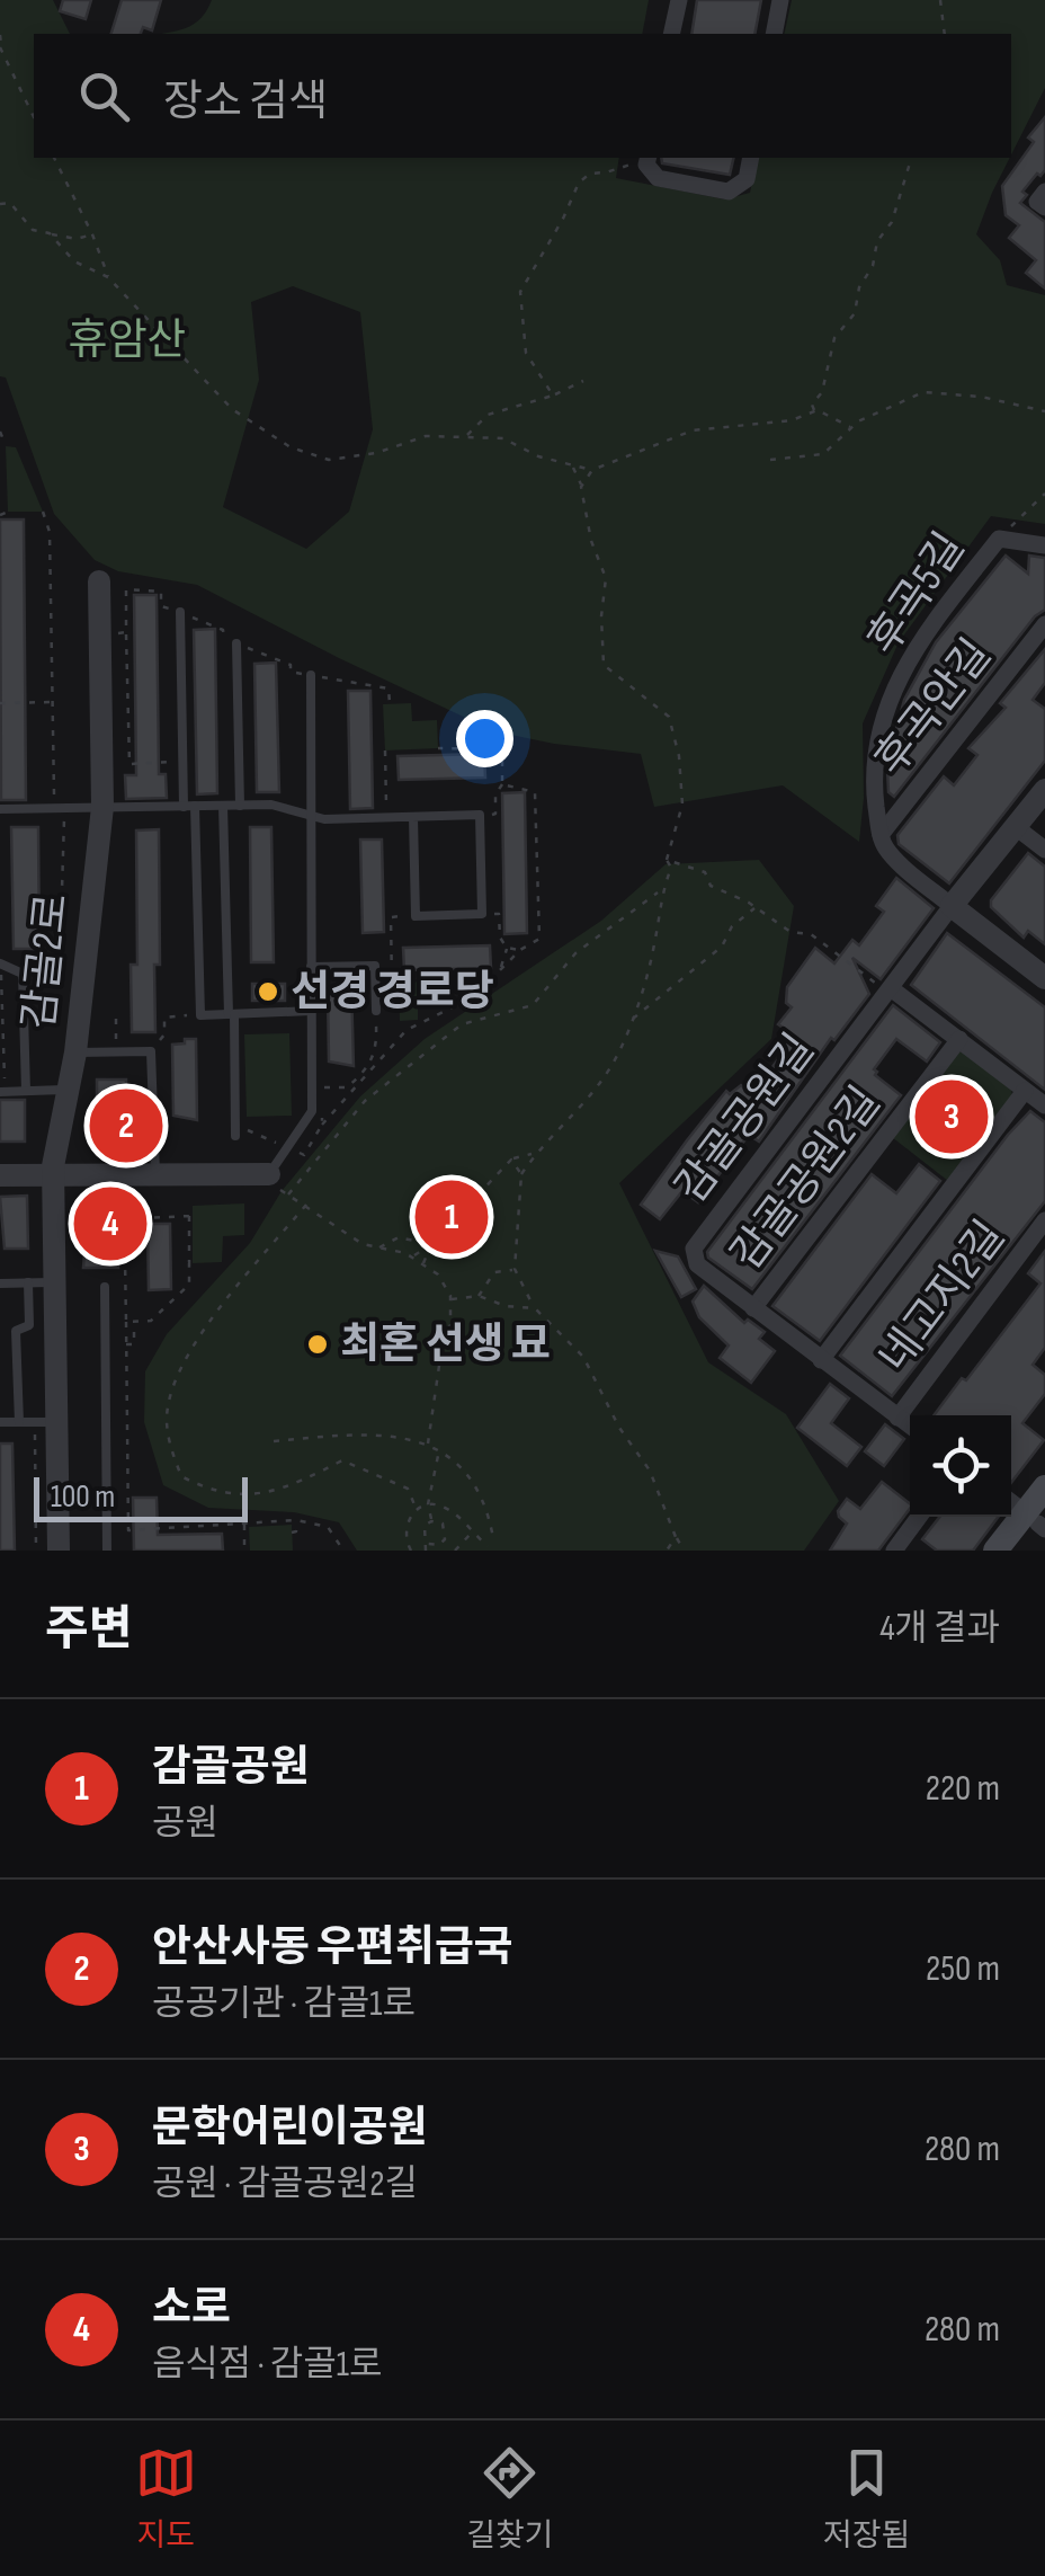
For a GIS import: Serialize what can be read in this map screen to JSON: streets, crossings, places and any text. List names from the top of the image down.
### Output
{
  "streets": {
    "street": [
      "후곡5길",
      "후곡안길",
      "감골2로",
      "감골공원길",
      "감골공원2길",
      "네고지2길"
    ]
  },
  "crossings": [
    ["후곡5길", "후곡안길"],
    ["감골공원길", "감골공원2길"],
    ["감골공원길", "네고지2길"]
  ],
  "parks": ["휴암산"],
  "places": ["선경 경로당", "최혼 선생 묘"],
  "scale_bar": "100 m",
  "page": {
    "search": "장소 검색",
    "pins": [
      "3",
      "2",
      "1",
      "4"
    ],
    "scale": "100 m",
    "heading": ["주변", "4개 결과"],
    "list": [
      {
        "mark": "1",
        "name": "감골공원",
        "note": "공원",
        "value": "220 m"
      },
      {
        "mark": "2",
        "name": "안산사동 우편취급국",
        "note": "공공기관 · 감골1로",
        "value": "250 m"
      },
      {
        "mark": "3",
        "name": "문학어린이공원",
        "note": "공원 · 감골공원2길",
        "value": "280 m"
      },
      {
        "mark": "4",
        "name": "소로",
        "note": "음식점 · 감골1로",
        "value": "280 m"
      }
    ],
    "nav": ["지도", "길찾기", "저장됨"]
  }
}
